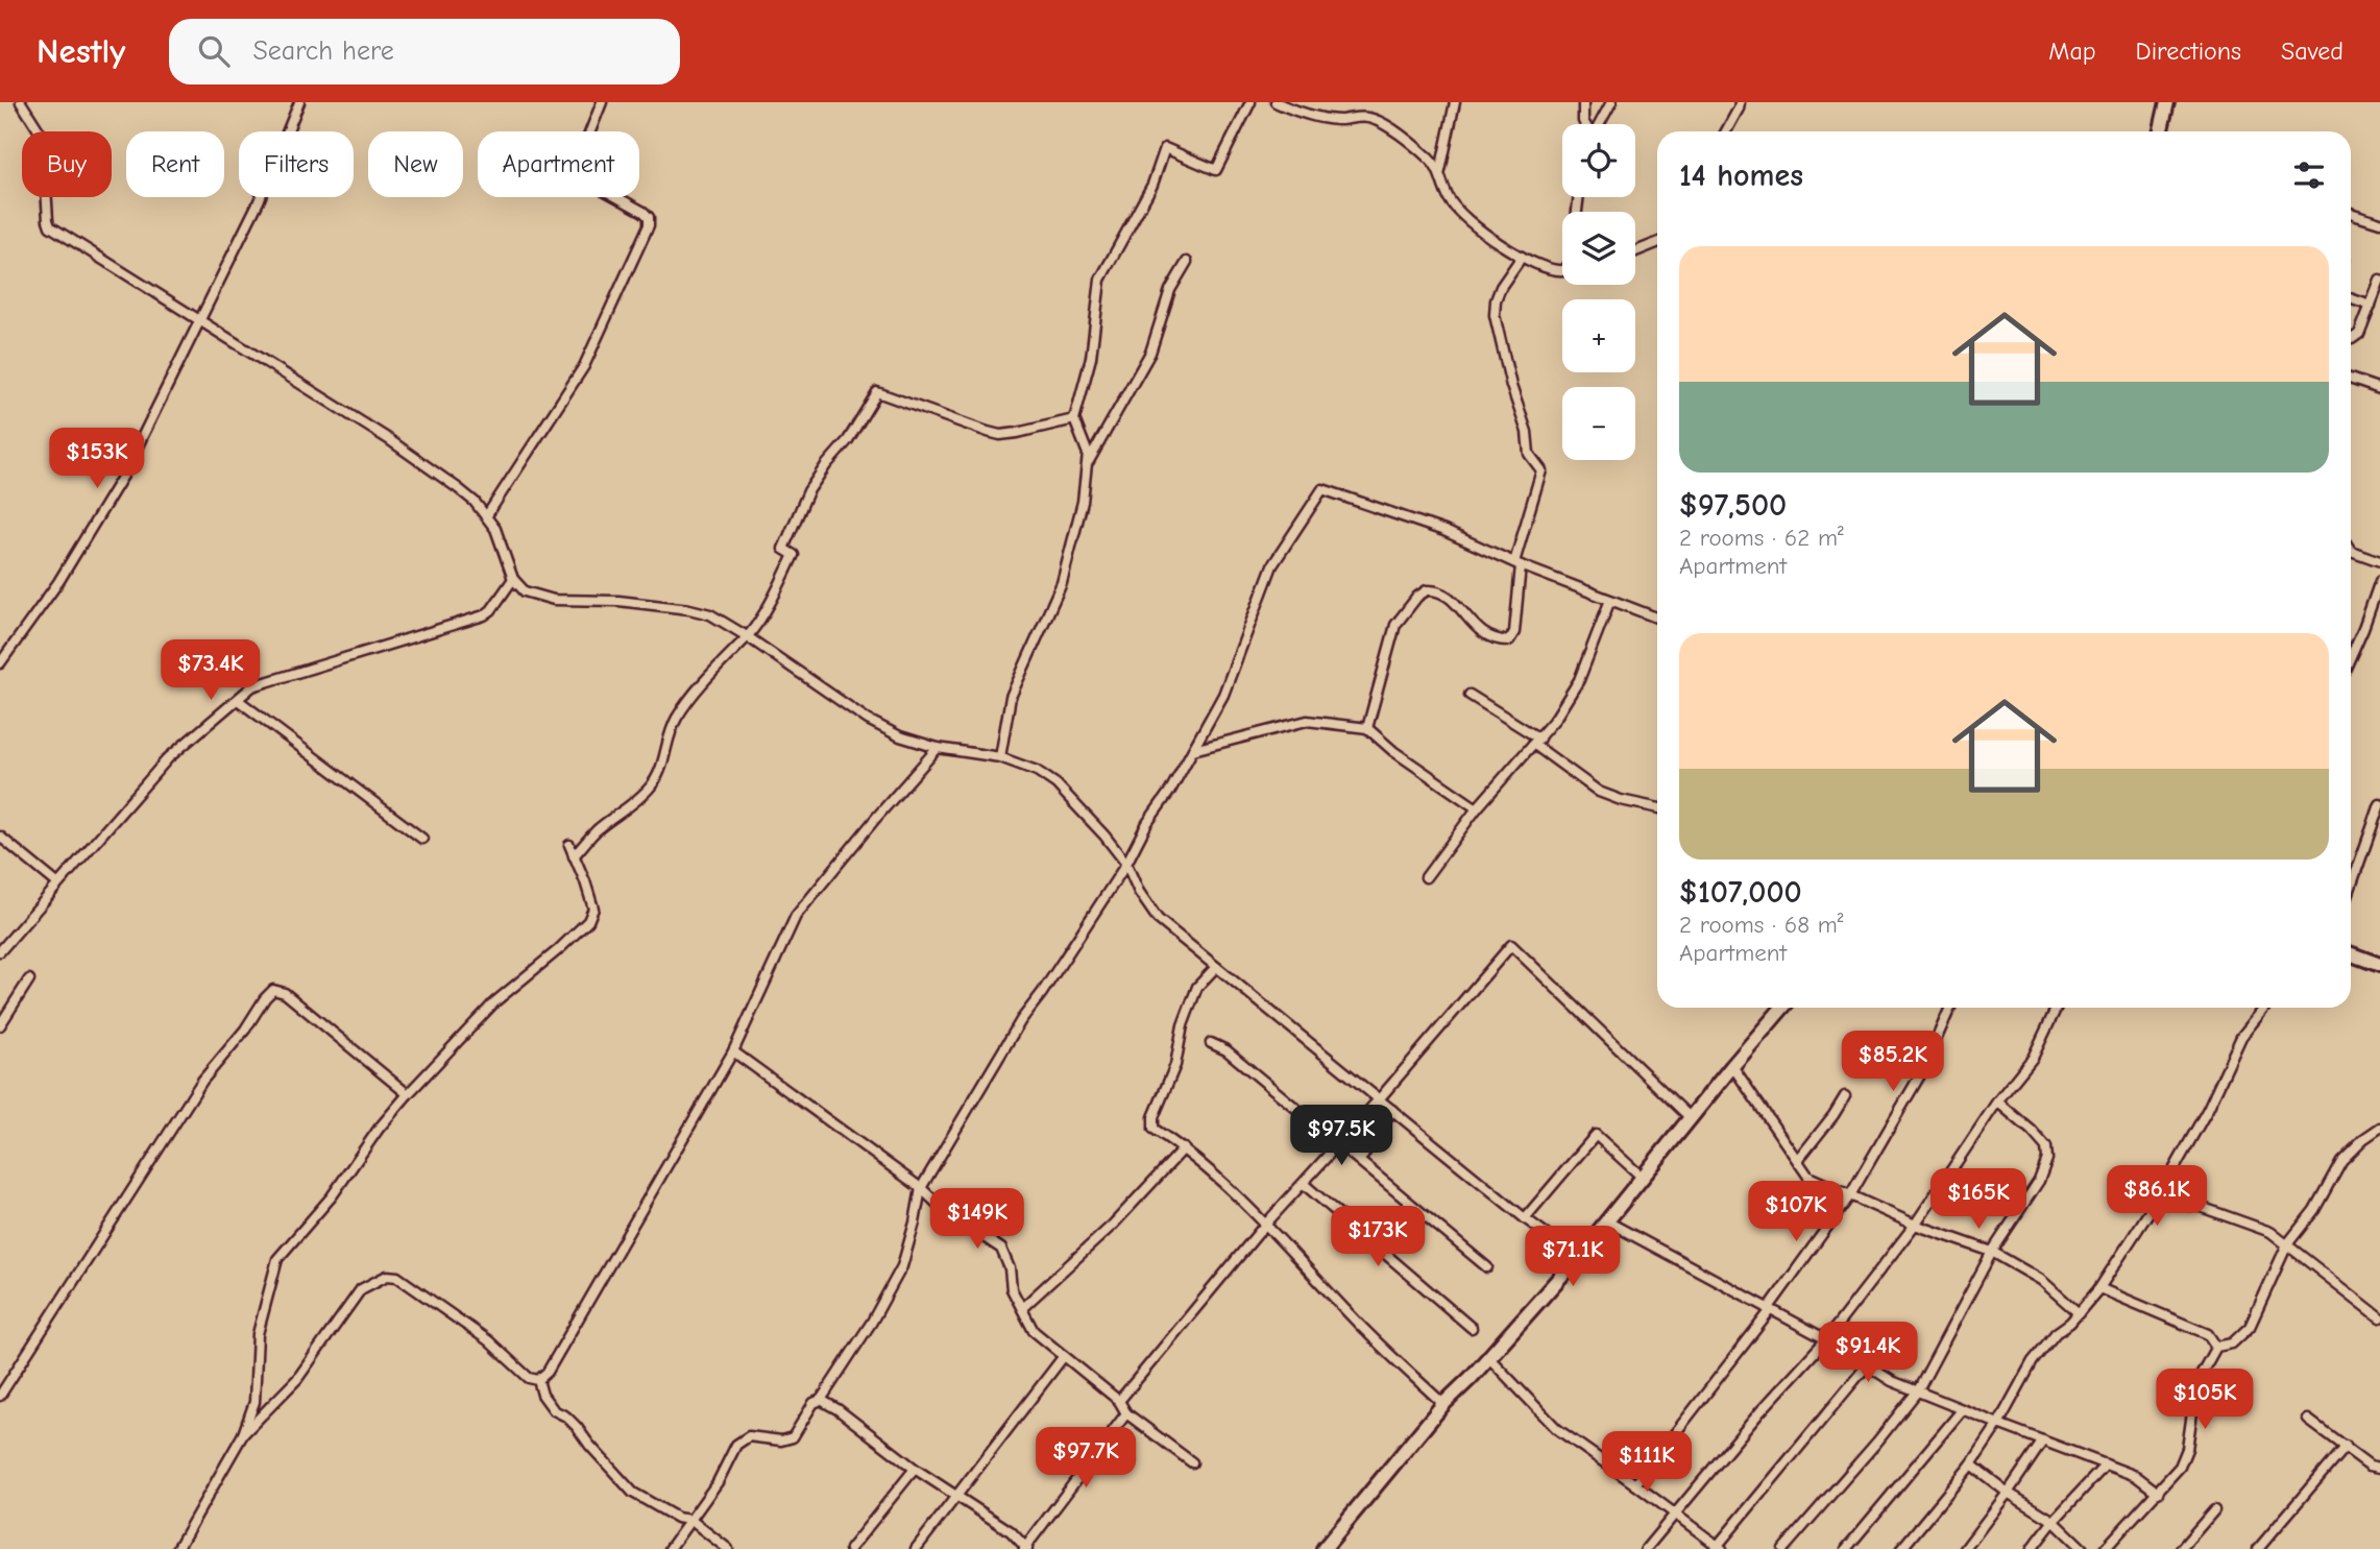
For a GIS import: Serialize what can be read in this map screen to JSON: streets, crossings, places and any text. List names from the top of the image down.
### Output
{
  "page": {
    "header": "Nestly",
    "search": "Search here",
    "nav": ["Map", "Directions", "Saved"],
    "map_buttons": ["+", "−"],
    "chip": [
      "Buy",
      "Rent",
      "Filters",
      "New",
      "Apartment"
    ],
    "heading": "14 homes",
    "list": [
      {
        "name": "$97,500",
        "note": "2 rooms · 62 m² · Apartment"
      },
      {
        "name": "$107,000",
        "note": "2 rooms · 68 m² · Apartment"
      }
    ],
    "price": [
      "$153K",
      "$73.4K",
      "$85.2K",
      "$97.5K",
      "$86.1K",
      "$165K",
      "$107K",
      "$149K",
      "$173K",
      "$71.1K",
      "$91.4K",
      "$105K",
      "$97.7K",
      "$111K"
    ]
  }
}
